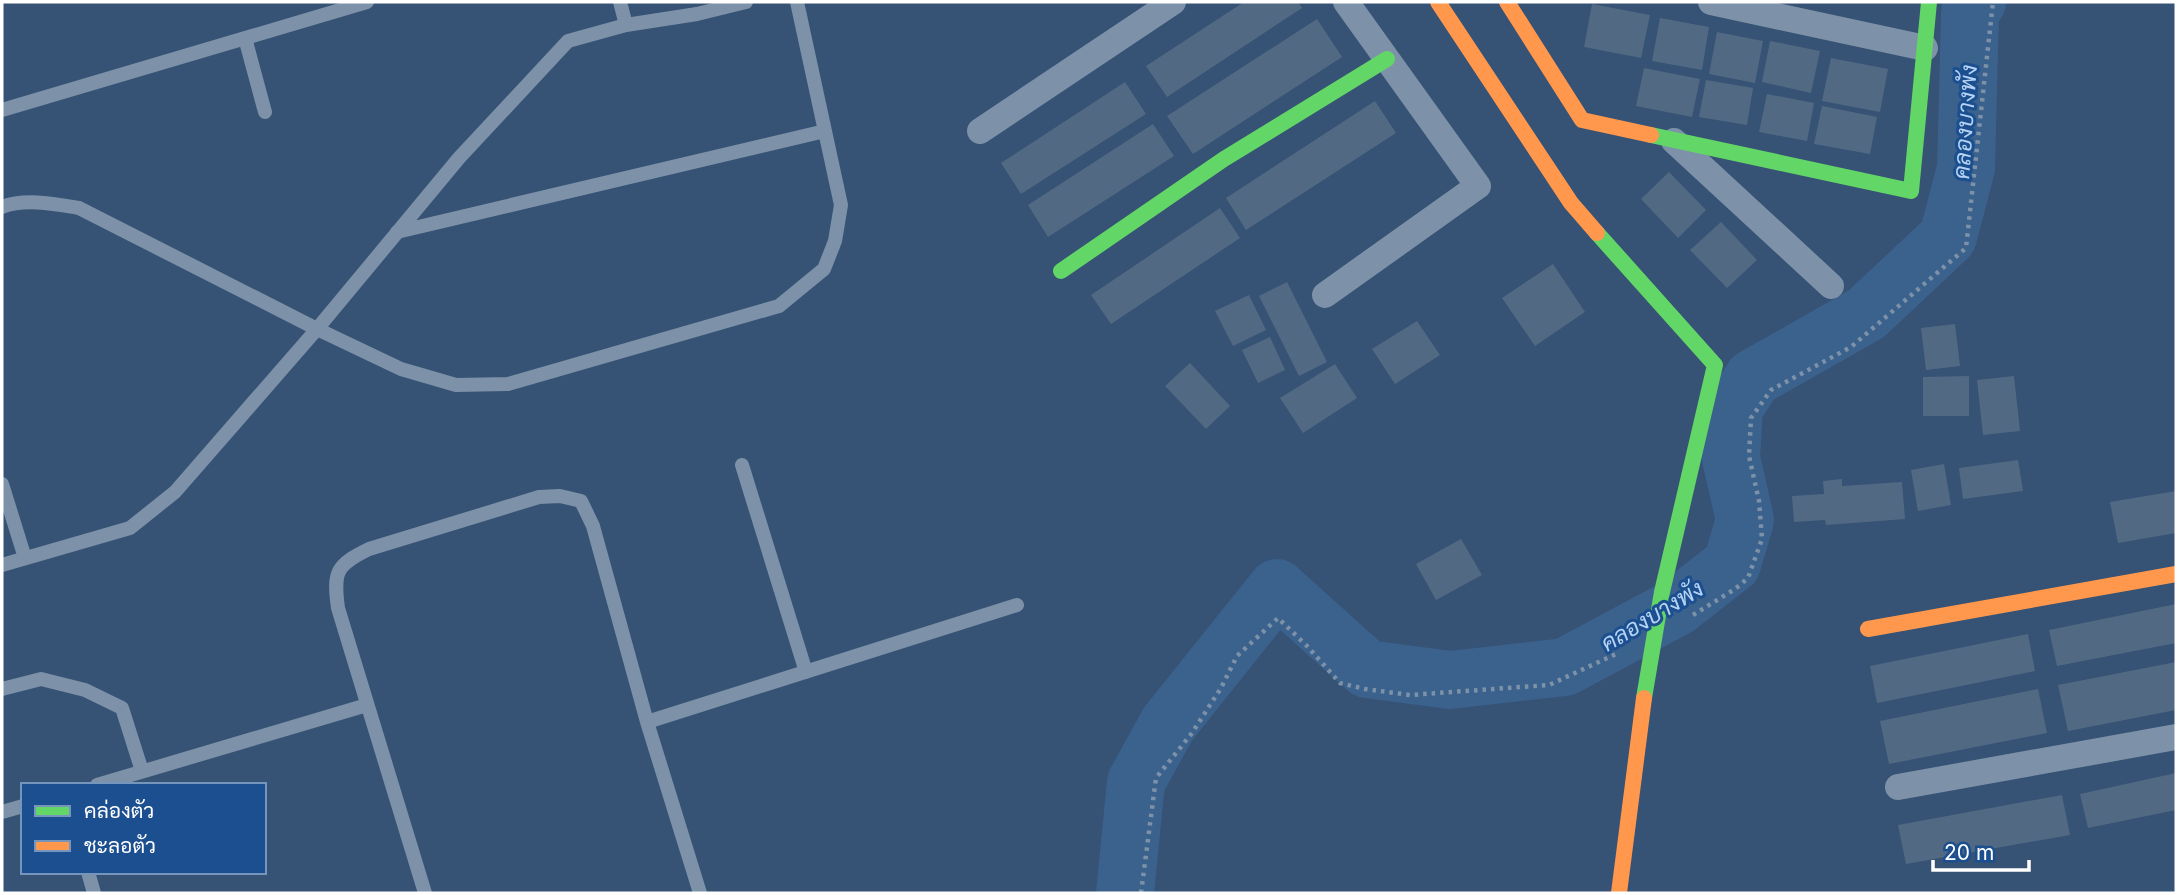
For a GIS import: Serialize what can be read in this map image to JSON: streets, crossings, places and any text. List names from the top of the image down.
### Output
{
  "water": ["คลองบางพัง"],
  "legend": ["คล่องตัว", "ชะลอตัว"],
  "scale_bar": "20 m"
}
